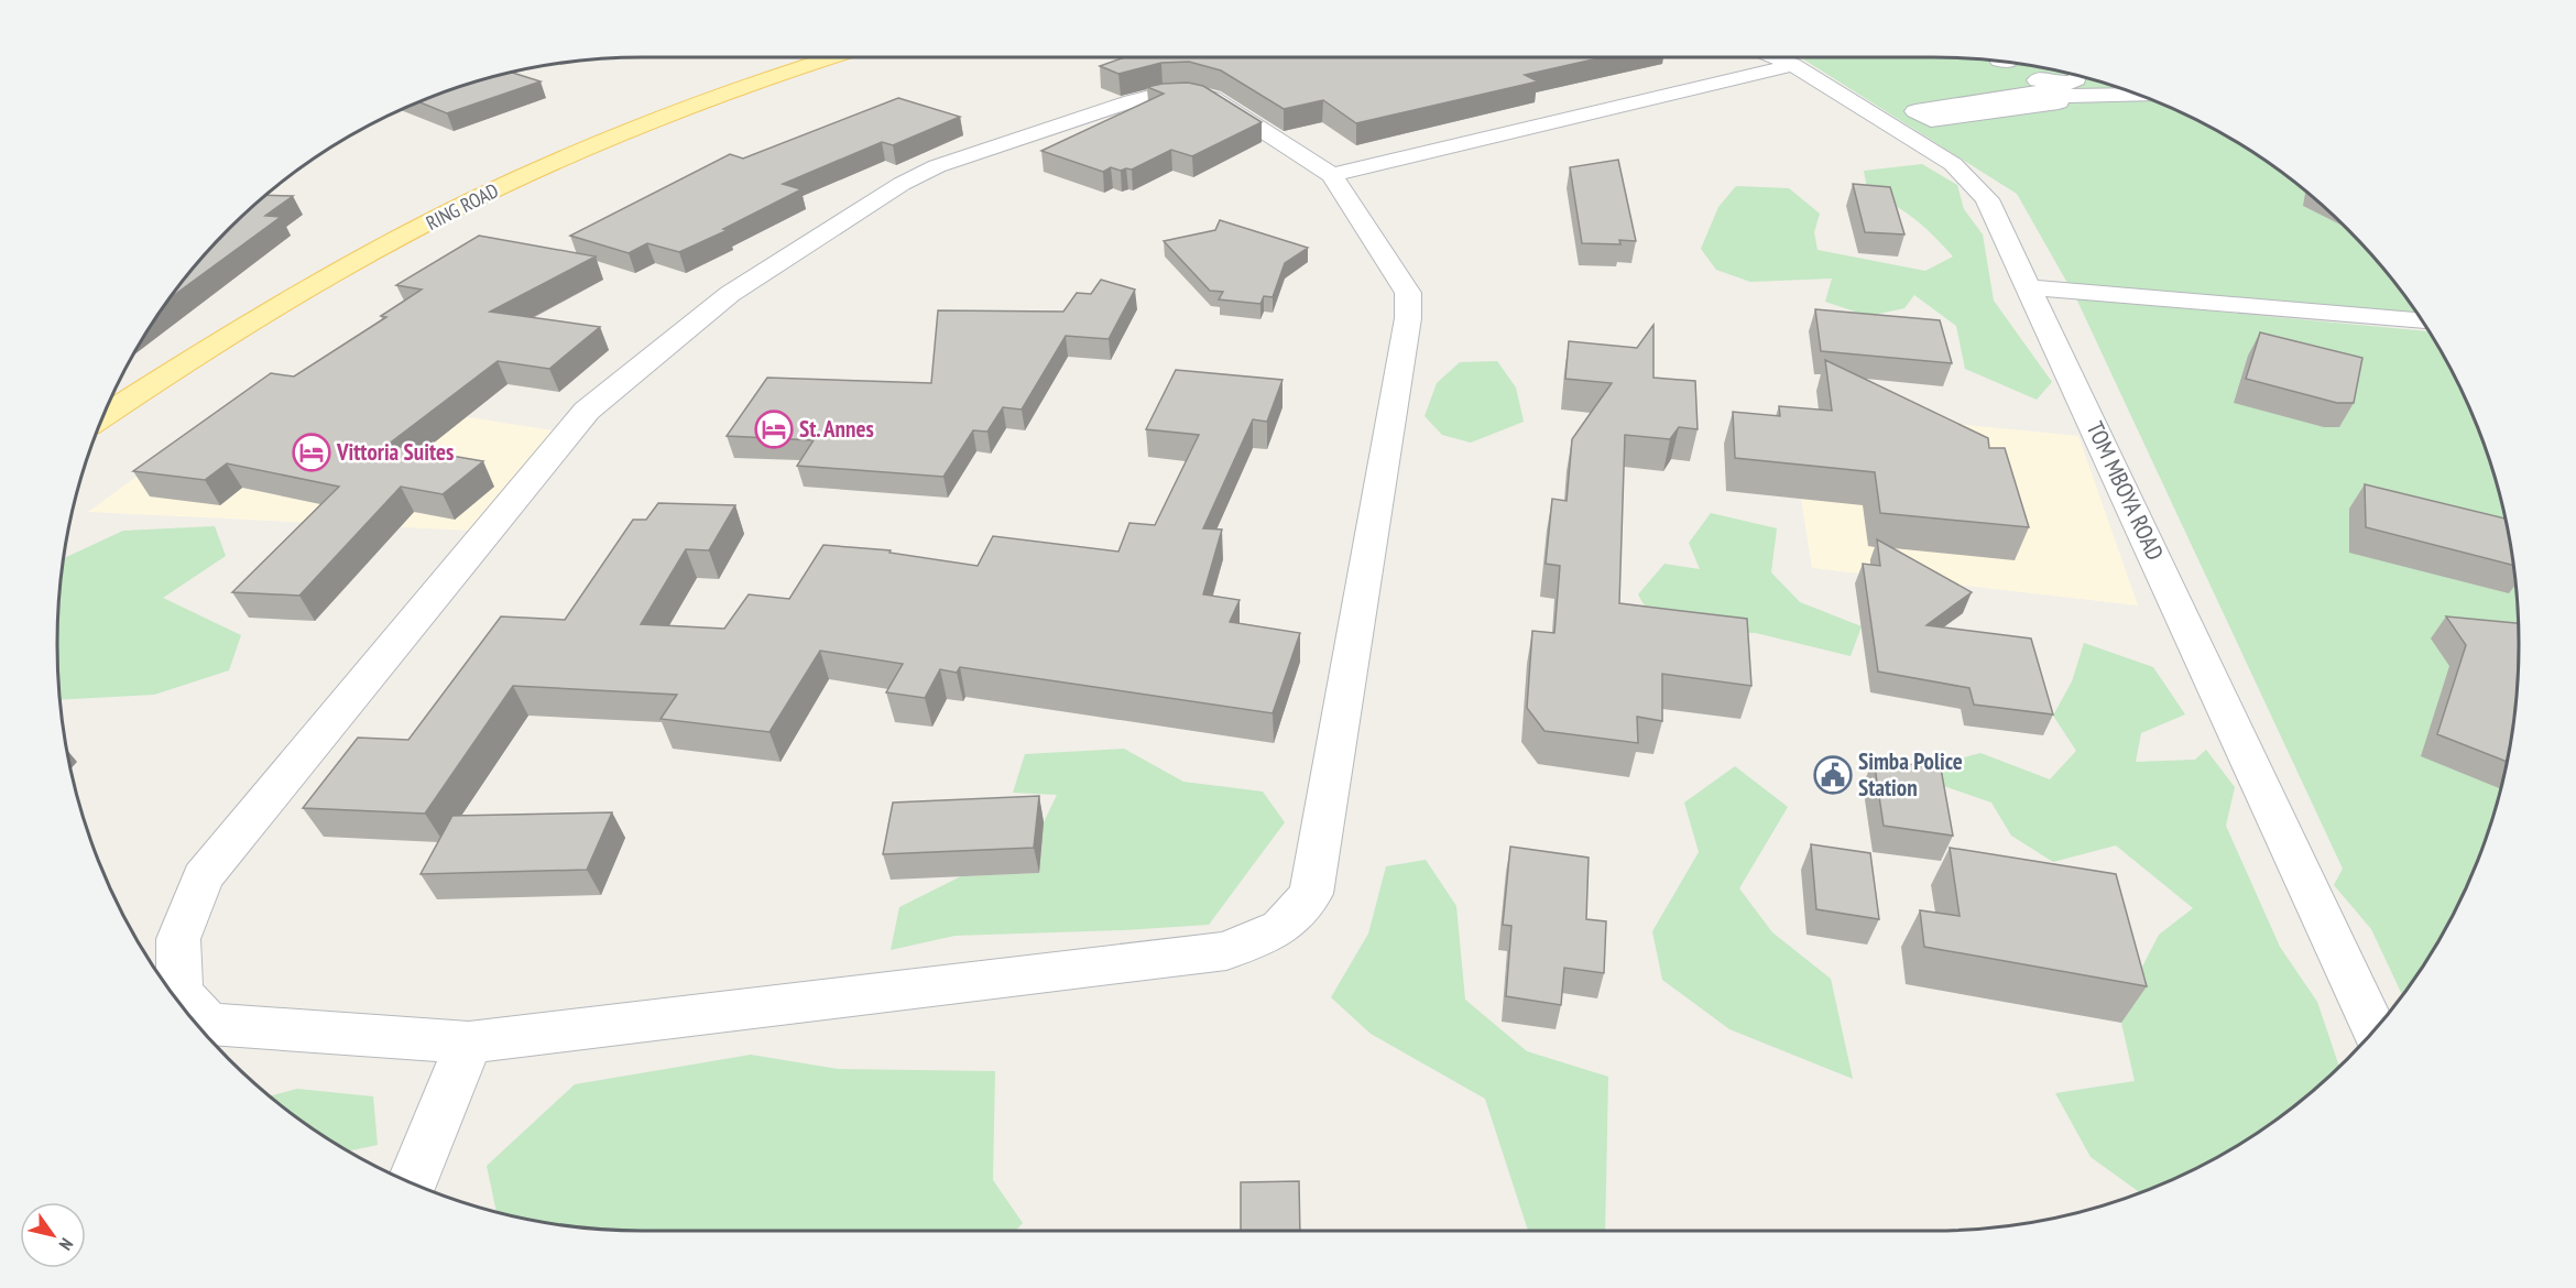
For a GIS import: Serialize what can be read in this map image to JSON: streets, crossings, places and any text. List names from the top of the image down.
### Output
{
  "streets": {
    "main road": ["RING ROAD"],
    "street": ["TOM MBOYA ROAD"]
  },
  "places": {
    "hotel": ["St. Annes", "Vittoria Suites"],
    "public building": ["Simba Police Station"]
  },
  "north": "bottom right"
}
